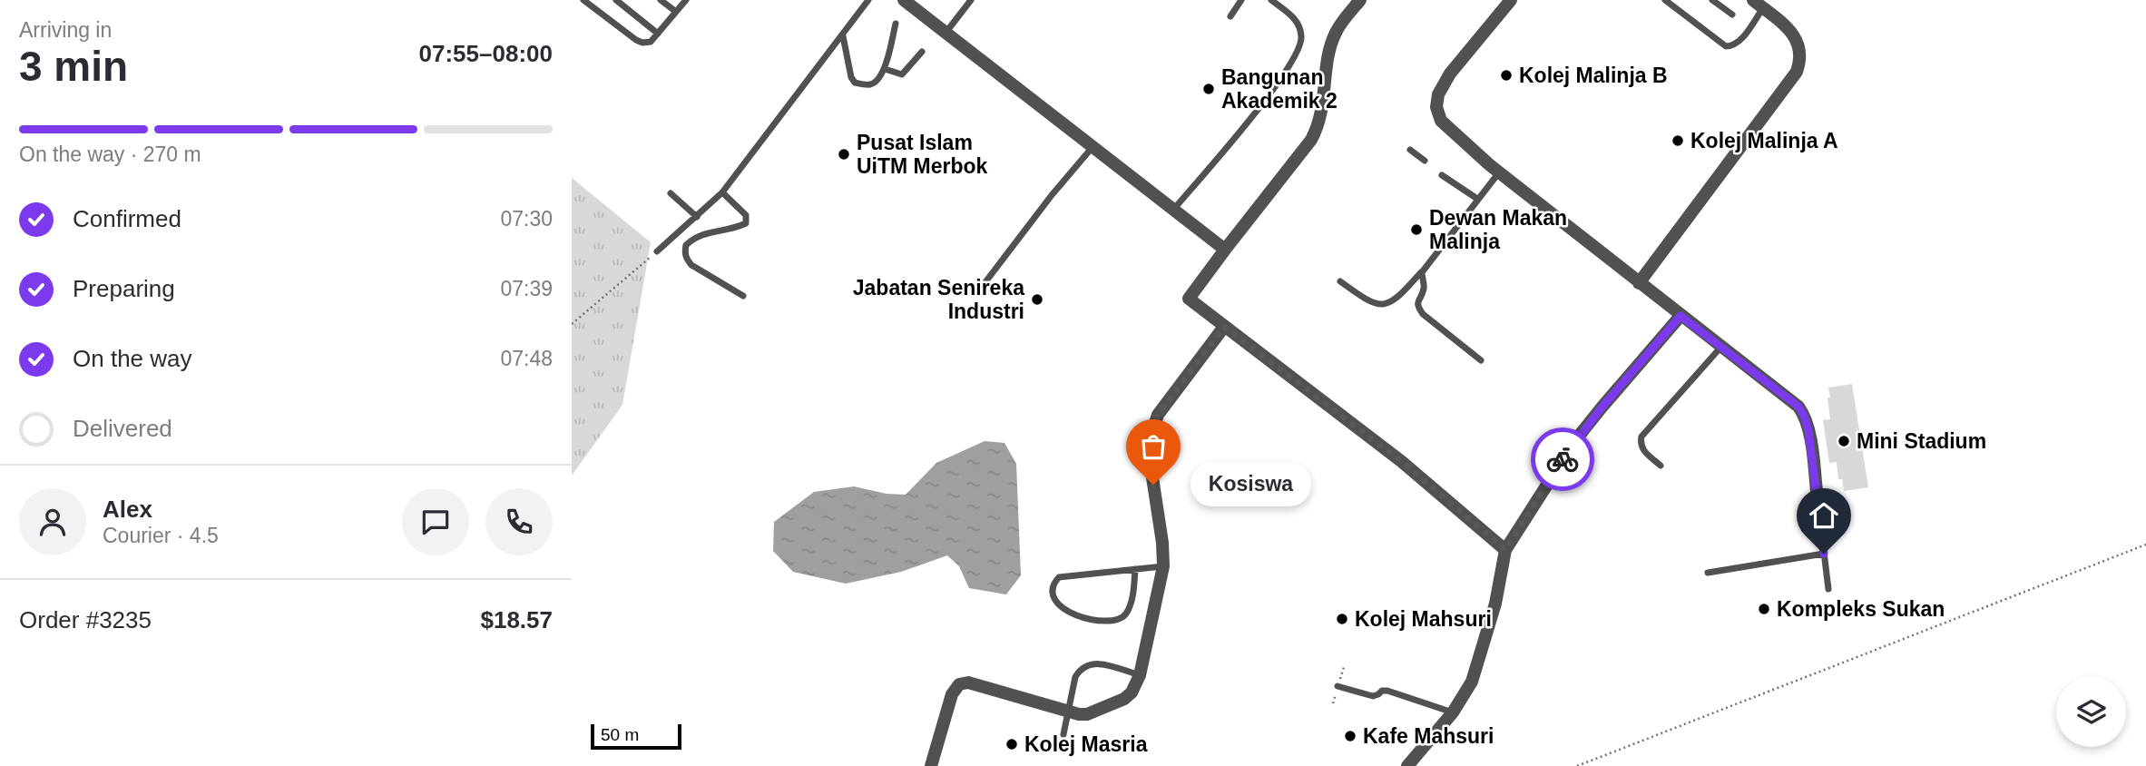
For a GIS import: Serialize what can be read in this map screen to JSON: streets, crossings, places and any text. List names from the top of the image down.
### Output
{
  "places": [
    "Kolej Malinja B",
    "Bangunan Akademik 2",
    "Kolej Malinja A",
    "Pusat Islam UiTM Merbok",
    "Dewan Makan Malinja",
    "Jabatan Senireka Industri",
    "Mini Stadium",
    "Kosiswa",
    "Kompleks Sukan",
    "Kolej Mahsuri",
    "Kafe Mahsuri",
    "Kolej Masria"
  ],
  "scale_bar": "50 m",
  "page": {
    "heading": ["3 min", "Arriving in", "07:55–08:00"],
    "panel": [
      "Alex",
      "Courier · 4.5",
      "Order #3235",
      "$18.57"
    ],
    "bar": "On the way · 270 m",
    "list": [
      ["Confirmed", "07:30"],
      ["Preparing", "07:39"],
      ["On the way", "07:48"],
      "Delivered"
    ],
    "bubble": "Kosiswa",
    "scale": "50 m"
  }
}
